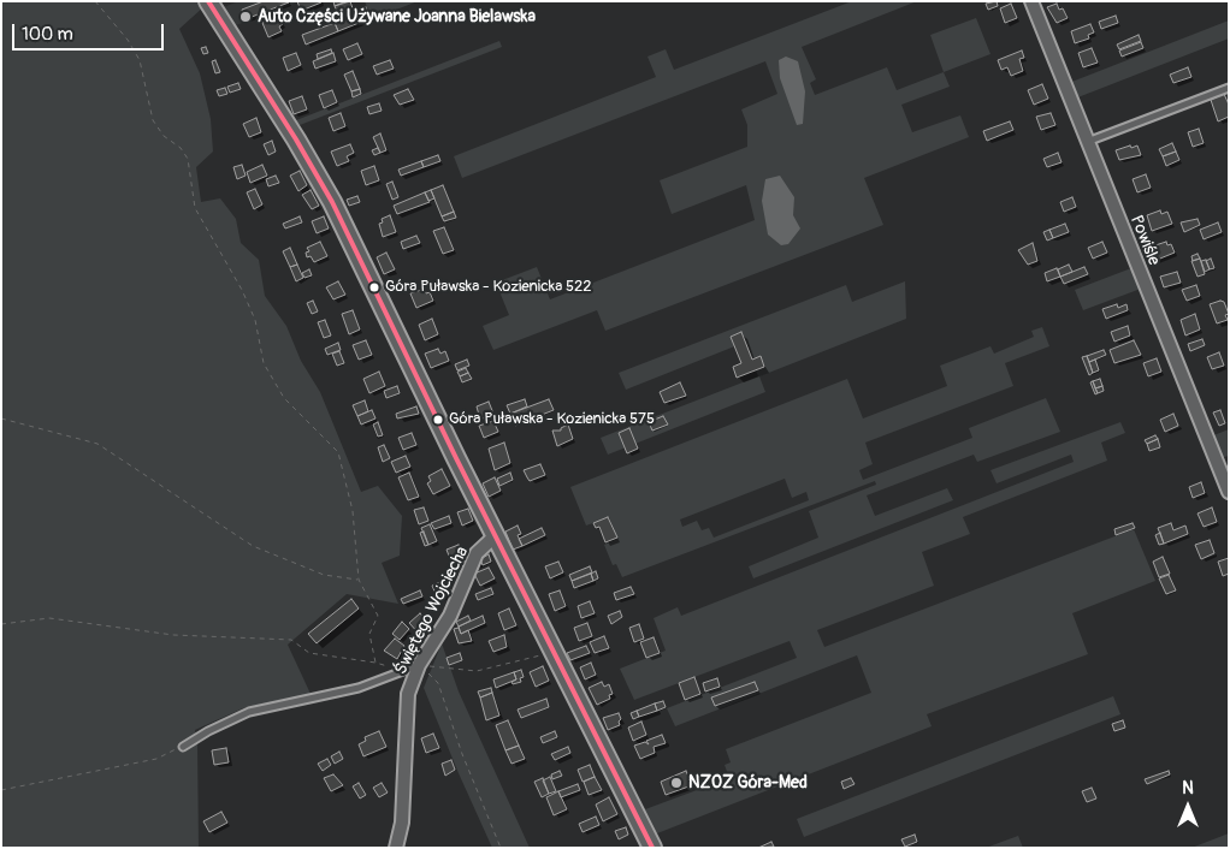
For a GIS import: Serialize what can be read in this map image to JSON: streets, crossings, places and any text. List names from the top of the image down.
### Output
{
  "streets": {
    "street": ["Powiśle", "Świętego Wojciecha"]
  },
  "places": [
    "Auto Części Używane Joanna Bielawska",
    "Góra Puławska - Kozienicka 522",
    "Góra Puławska - Kozienicka 575",
    "NZOZ Góra-Med"
  ],
  "scale_bar": "100 m",
  "north": "top"
}
